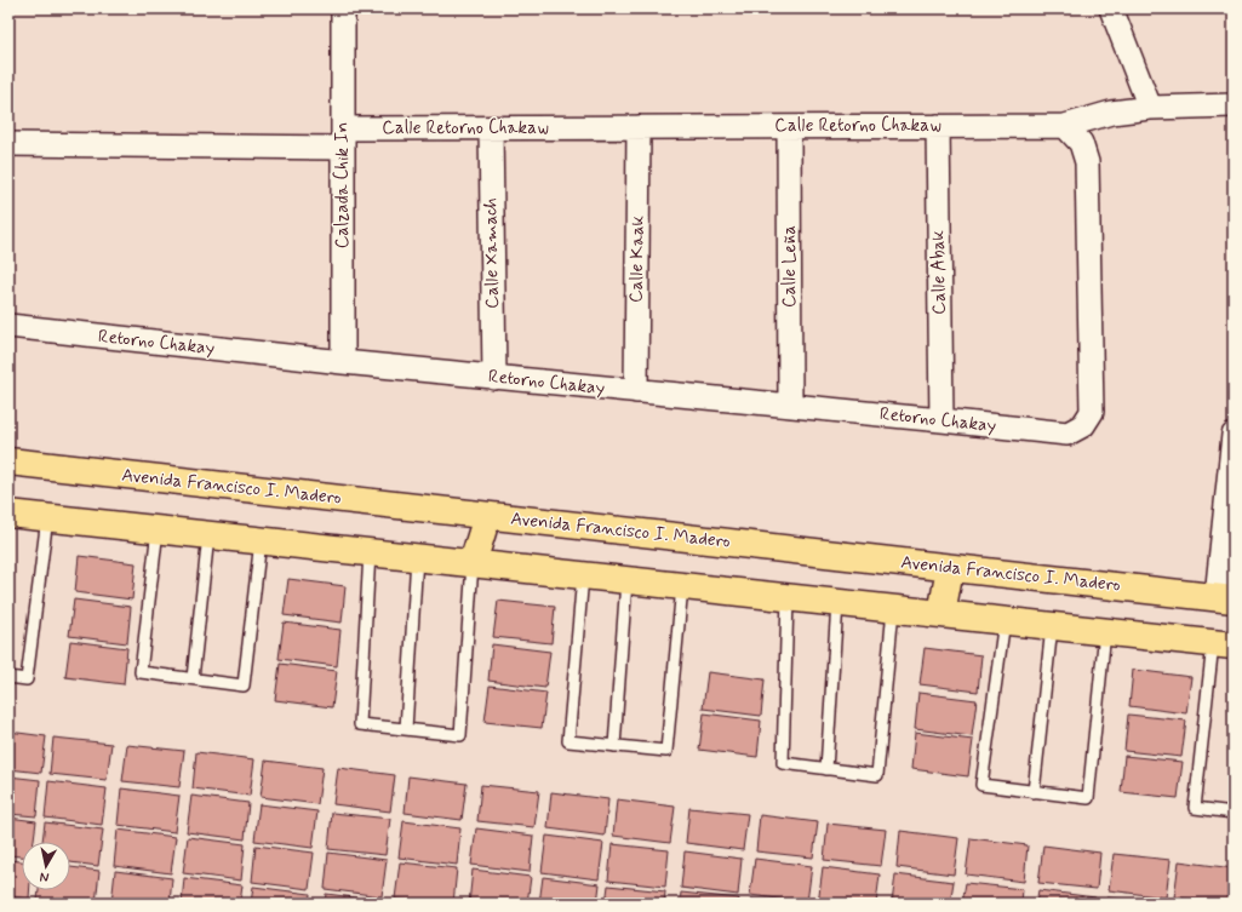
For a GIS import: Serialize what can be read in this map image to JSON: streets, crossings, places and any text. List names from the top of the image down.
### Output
{
  "streets": {
    "main road": ["Avenida Francisco I. Madero"],
    "street": [
      "Calle Retorno Chakaw",
      "Calzada Chik In",
      "Calle Xamach",
      "Calle Kaak",
      "Calle Leña",
      "Calle Abak",
      "Retorno Chakay"
    ]
  },
  "crossings": [
    ["Calle Retorno Chakaw", "Calzada Chik In"],
    ["Calle Retorno Chakaw", "Calle Xamach"],
    ["Calle Retorno Chakaw", "Calle Kaak"],
    ["Calle Retorno Chakaw", "Calle Leña"],
    ["Calle Retorno Chakaw", "Calle Abak"],
    ["Calle Retorno Chakaw", "Retorno Chakay"],
    ["Calzada Chik In", "Retorno Chakay"],
    ["Calle Xamach", "Retorno Chakay"],
    ["Calle Kaak", "Retorno Chakay"],
    ["Calle Leña", "Retorno Chakay"],
    ["Calle Abak", "Retorno Chakay"]
  ],
  "north": "bottom"
}
